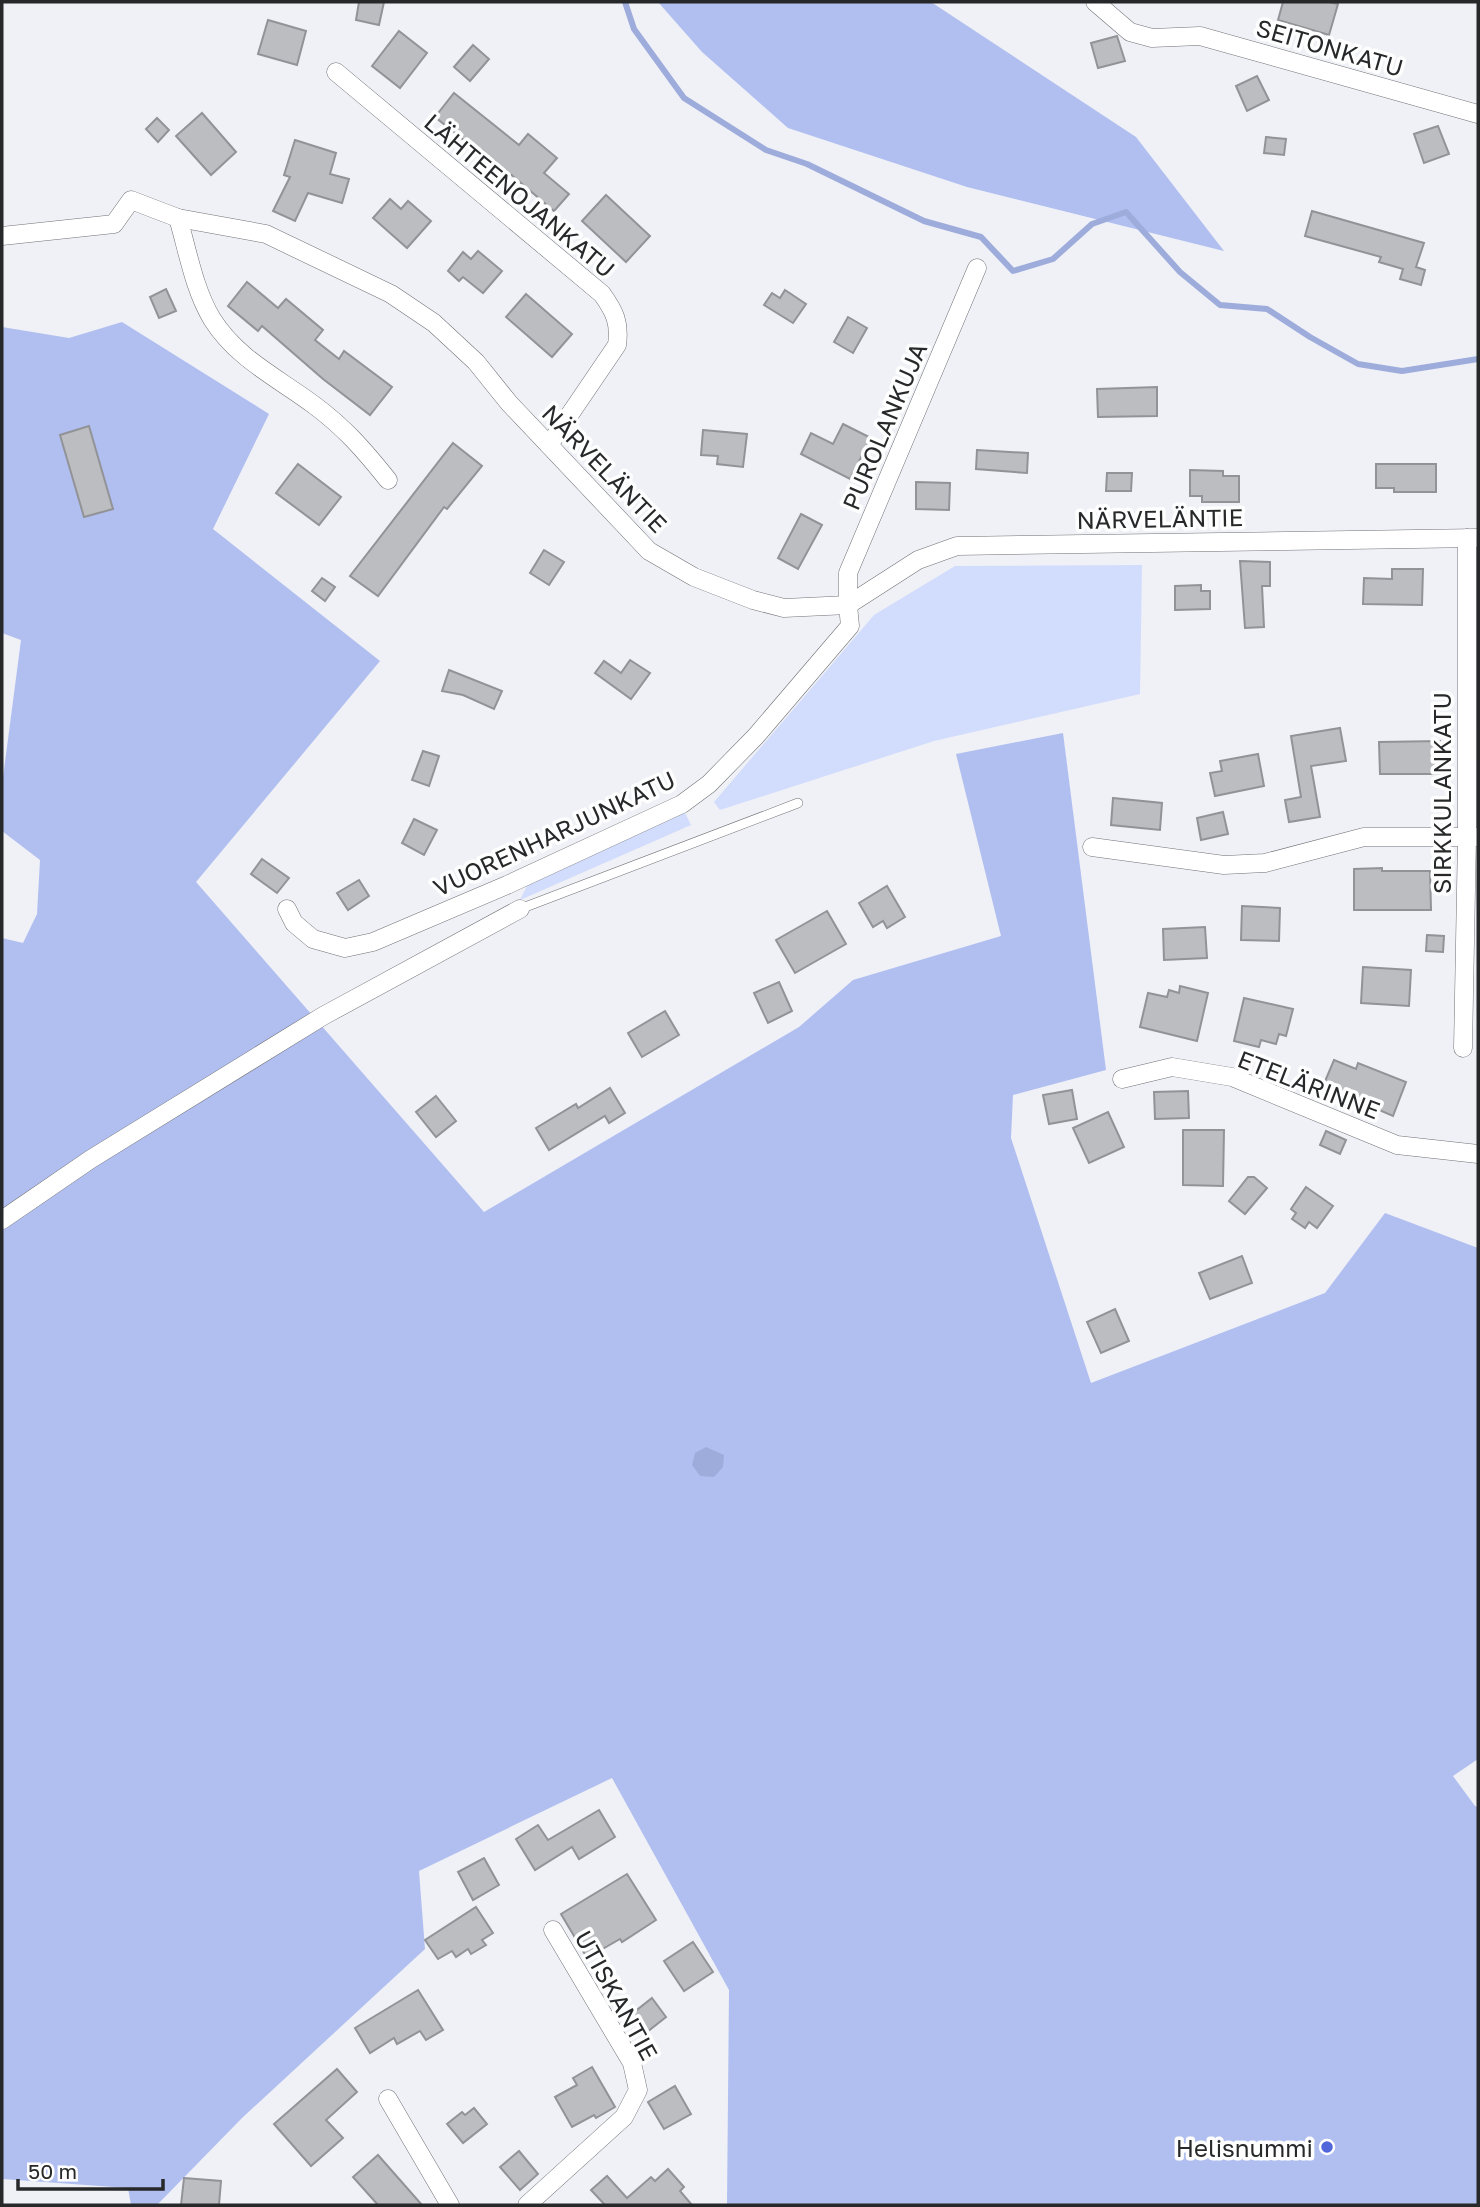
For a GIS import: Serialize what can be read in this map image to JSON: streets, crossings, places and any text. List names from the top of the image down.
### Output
{
  "streets": {
    "street": [
      "SEITONKATU",
      "LÄHTEENOJANKATU",
      "PUROLANKUJA",
      "NÄRVELÄNTIE",
      "SIRKKULANKATU",
      "VUORENHARJUNKATU",
      "ETELÄRINNE",
      "UTISKANTIE"
    ]
  },
  "crossings": [
    ["LÄHTEENOJANKATU", "NÄRVELÄNTIE"],
    ["PUROLANKUJA", "NÄRVELÄNTIE"],
    ["PUROLANKUJA", "VUORENHARJUNKATU"],
    ["NÄRVELÄNTIE", "SIRKKULANKATU"],
    ["NÄRVELÄNTIE", "VUORENHARJUNKATU"]
  ],
  "places": ["Helisnummi"],
  "scale_bar": "50 m"
}
